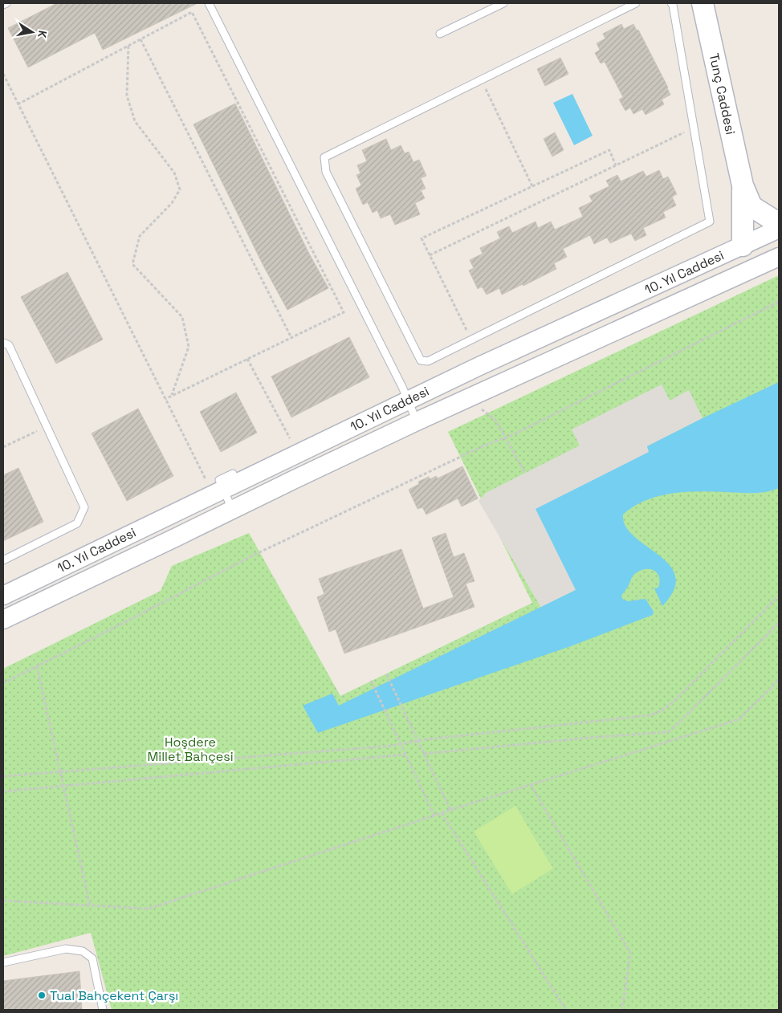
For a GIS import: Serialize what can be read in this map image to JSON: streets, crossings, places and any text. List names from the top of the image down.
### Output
{
  "streets": {
    "main road": ["Tunç Caddesi"],
    "street": ["10. Yıl Caddesi"]
  },
  "crossings": [
    ["Tunç Caddesi", "10. Yıl Caddesi"]
  ],
  "parks": ["Hoşdere Millet Bahçesi"],
  "places": ["Tual Bahçekent Çarşı"],
  "north": "right"
}
